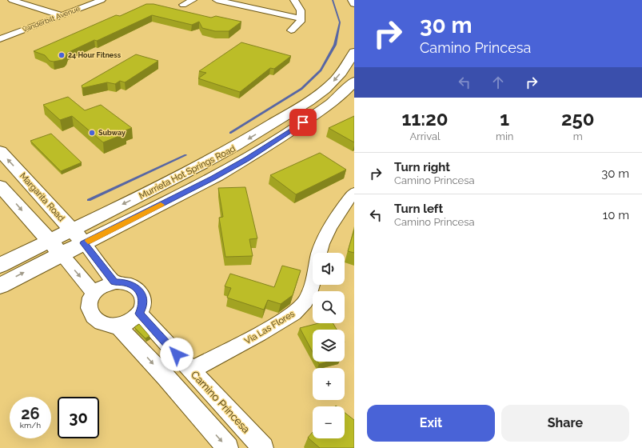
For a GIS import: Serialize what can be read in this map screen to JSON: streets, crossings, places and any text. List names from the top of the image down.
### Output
{
  "streets": {
    "main road": ["Murrieta Hot Springs Road", "Margarita Road"],
    "street": ["Vanderbilt Avenue", "Via Las Flores", "Camino Princesa"]
  },
  "crossings": [
    ["Murrieta Hot Springs Road", "Margarita Road"],
    ["Via Las Flores", "Camino Princesa"]
  ],
  "places": ["24 Hour Fitness", "Subway"],
  "page": {
    "turn": ["30 m", "Camino Princesa"],
    "eta": [
      "11:20",
      "Arrival",
      "1",
      "min",
      "250",
      "m"
    ],
    "list": [
      {
        "name": "Turn right",
        "note": "Camino Princesa",
        "value": "30 m"
      },
      {
        "name": "Turn left",
        "note": "Camino Princesa",
        "value": "10 m"
      }
    ],
    "map_buttons": ["+", "−"],
    "speed": "26 km/h",
    "limit": "30",
    "buttons": ["Exit", "Share"]
  }
}
